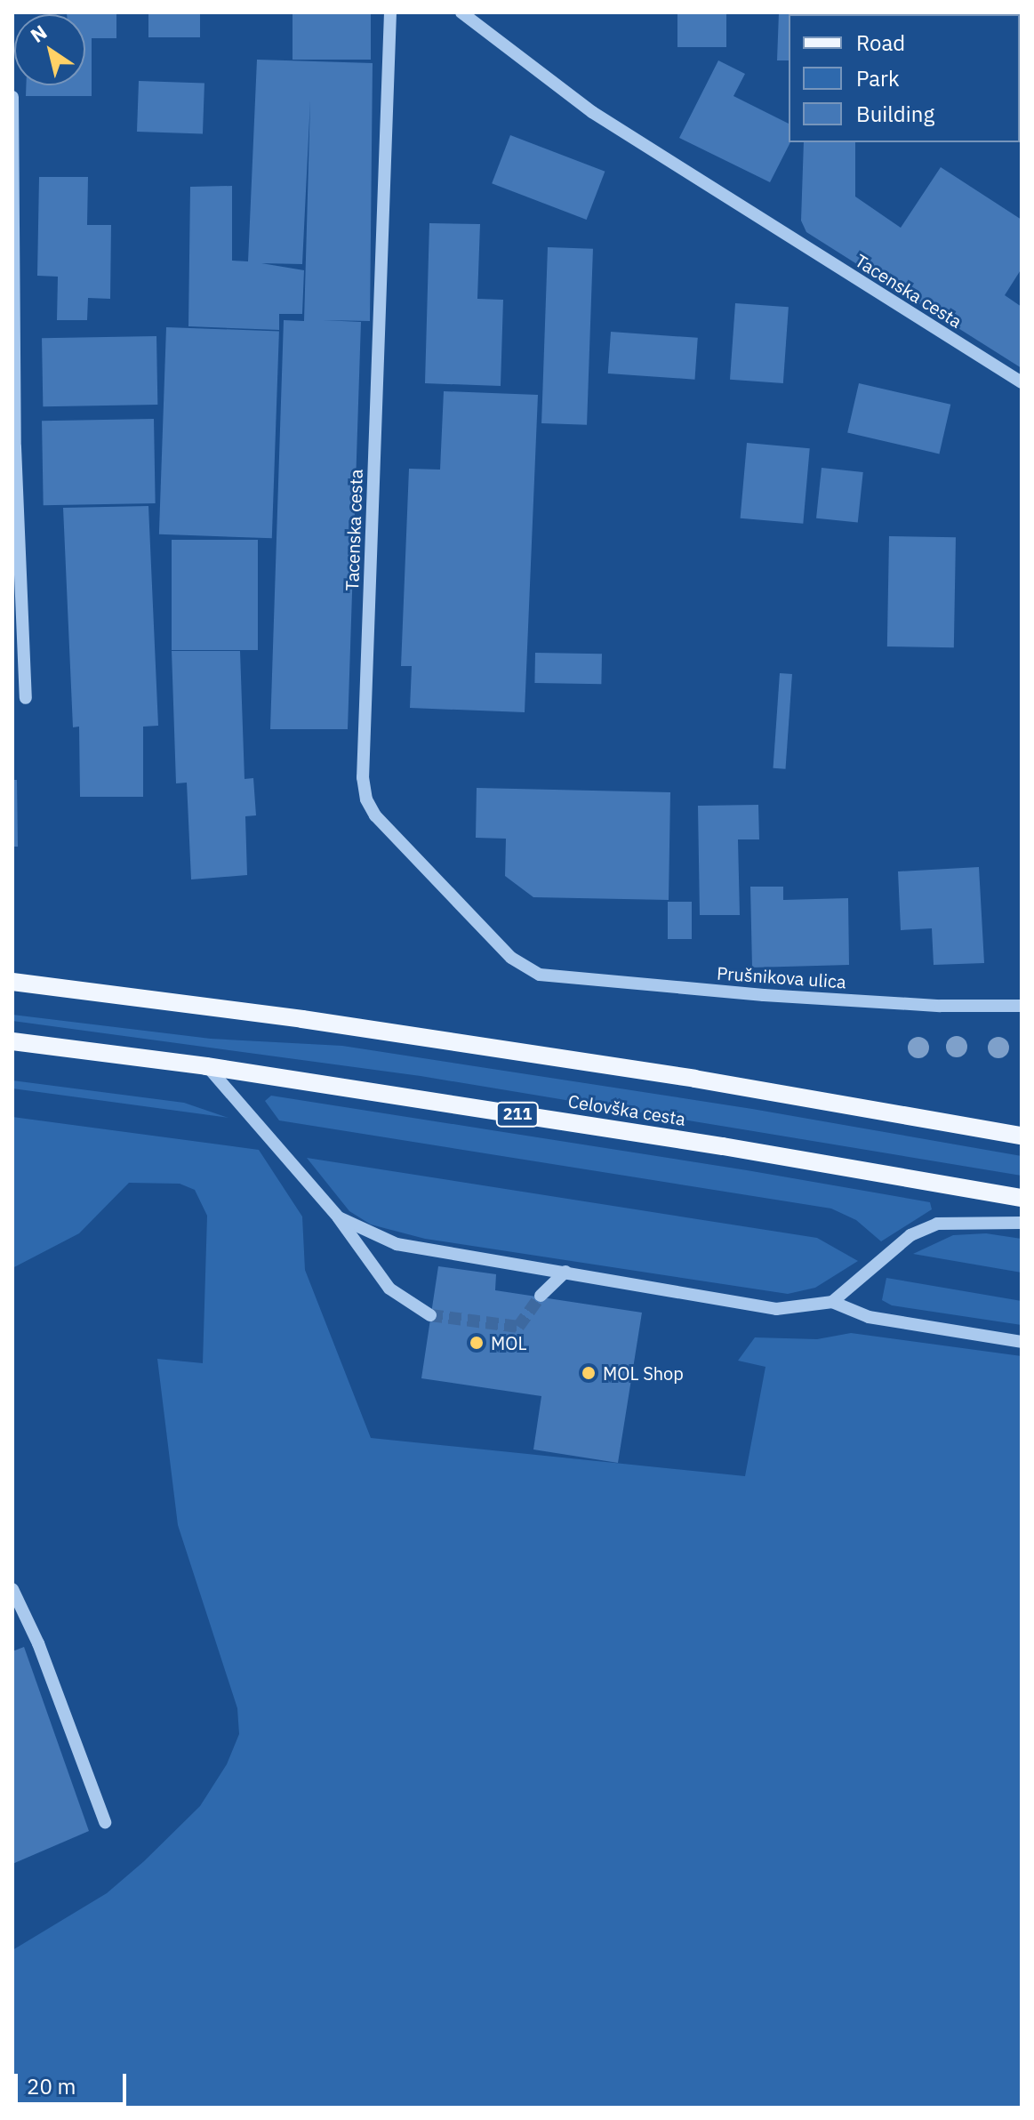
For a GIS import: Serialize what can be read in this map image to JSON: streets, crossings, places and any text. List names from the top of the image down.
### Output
{
  "streets": {
    "main road": ["Celovška cesta", "211"],
    "street": ["Tacenska cesta", "Prušnikova ulica"]
  },
  "crossings": [
    ["Tacenska cesta", "Prušnikova ulica"]
  ],
  "places": ["MOL", "MOL Shop"],
  "legend": ["Road", "Park", "Building"],
  "scale_bar": "20 m",
  "north": "top left"
}
